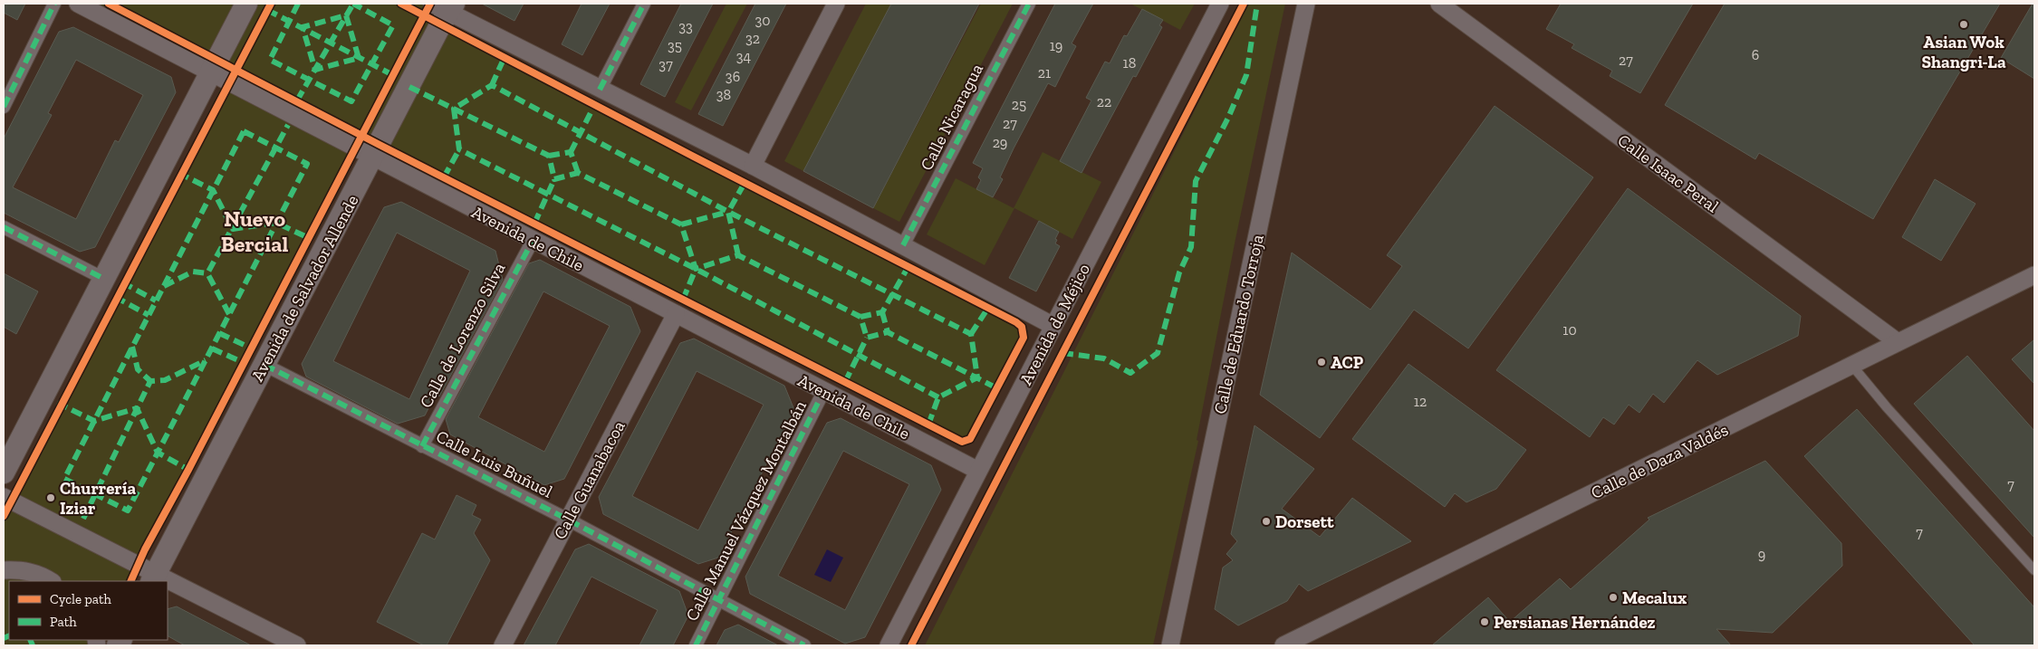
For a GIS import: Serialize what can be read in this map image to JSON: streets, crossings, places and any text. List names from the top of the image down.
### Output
{
  "streets": {
    "street": [
      "Calle Nicaragua",
      "Calle Isaac Peral",
      "Avenida de Chile",
      "Avenida de Salvador Allende",
      "Avenida de Méjico",
      "Calle de Eduardo Torroja",
      "Calle de Lorenzo Silva",
      "Calle de Daza Valdés",
      "Calle Luis Buñuel",
      "Calle Guanabacoa",
      "Calle Manuel Vázquez Montalbán"
    ]
  },
  "crossings": [
    ["Calle Isaac Peral", "Calle de Daza Valdés"],
    ["Avenida de Chile", "Avenida de Salvador Allende"],
    ["Avenida de Chile", "Avenida de Méjico"],
    ["Avenida de Chile", "Calle de Lorenzo Silva"],
    ["Avenida de Chile", "Calle Guanabacoa"],
    ["Avenida de Chile", "Calle Manuel Vázquez Montalbán"],
    ["Avenida de Salvador Allende", "Calle Luis Buñuel"],
    ["Calle de Lorenzo Silva", "Calle Luis Buñuel"],
    ["Calle Luis Buñuel", "Calle Guanabacoa"],
    ["Calle Luis Buñuel", "Calle Manuel Vázquez Montalbán"]
  ],
  "districts": ["Nuevo Bercial"],
  "places": [
    "Asian Wok Shangri-La",
    "ACP",
    "Churrería Iziar",
    "Dorsett",
    "Mecalux",
    "Persianas Hernández"
  ],
  "house_numbers": [
    "30",
    "33",
    "32",
    "35",
    "19",
    "6",
    "34",
    "27",
    "18",
    "37",
    "21",
    "36",
    "38",
    "22",
    "25",
    "27",
    "29",
    "10",
    "12",
    "7",
    "7",
    "9"
  ],
  "legend": ["Cycle path", "Path"]
}
